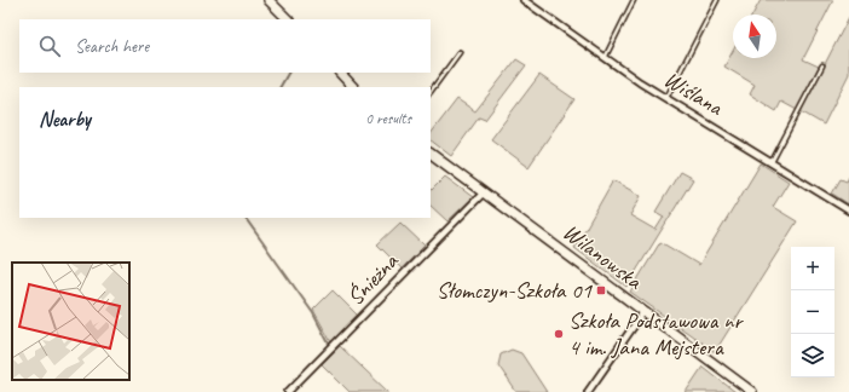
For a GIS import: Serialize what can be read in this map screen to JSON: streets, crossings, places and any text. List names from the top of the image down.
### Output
{
  "streets": {
    "main road": ["Wilanowska"],
    "street": ["Wiślana", "Śnieżna"]
  },
  "crossings": [
    ["Wilanowska", "Śnieżna"]
  ],
  "places": {
    "transit": ["Słomczyn-Szkoła 01"],
    "other": ["Szkoła Podstawowa nr 4 im. Jana Mejstera"]
  },
  "north": "top",
  "page": {
    "search": "Search here",
    "heading": ["Nearby", "0 results"],
    "map_buttons": ["+", "−"]
  }
}
